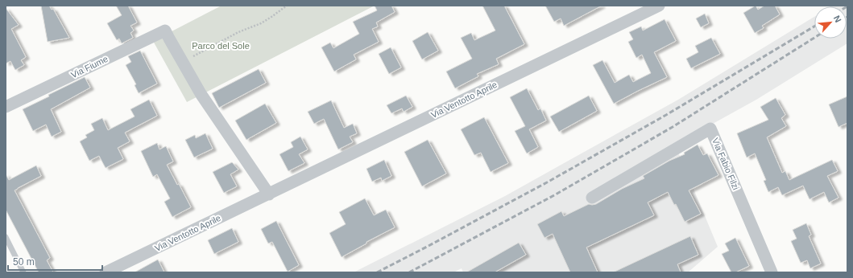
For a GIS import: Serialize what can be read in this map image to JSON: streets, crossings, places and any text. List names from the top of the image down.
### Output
{
  "streets": {
    "street": ["Via Fiume", "Via Ventotto Aprile", "Via Fabio Filzi"]
  },
  "parks": ["Parco del Sole"],
  "scale_bar": "50 m",
  "north": "top right"
}
